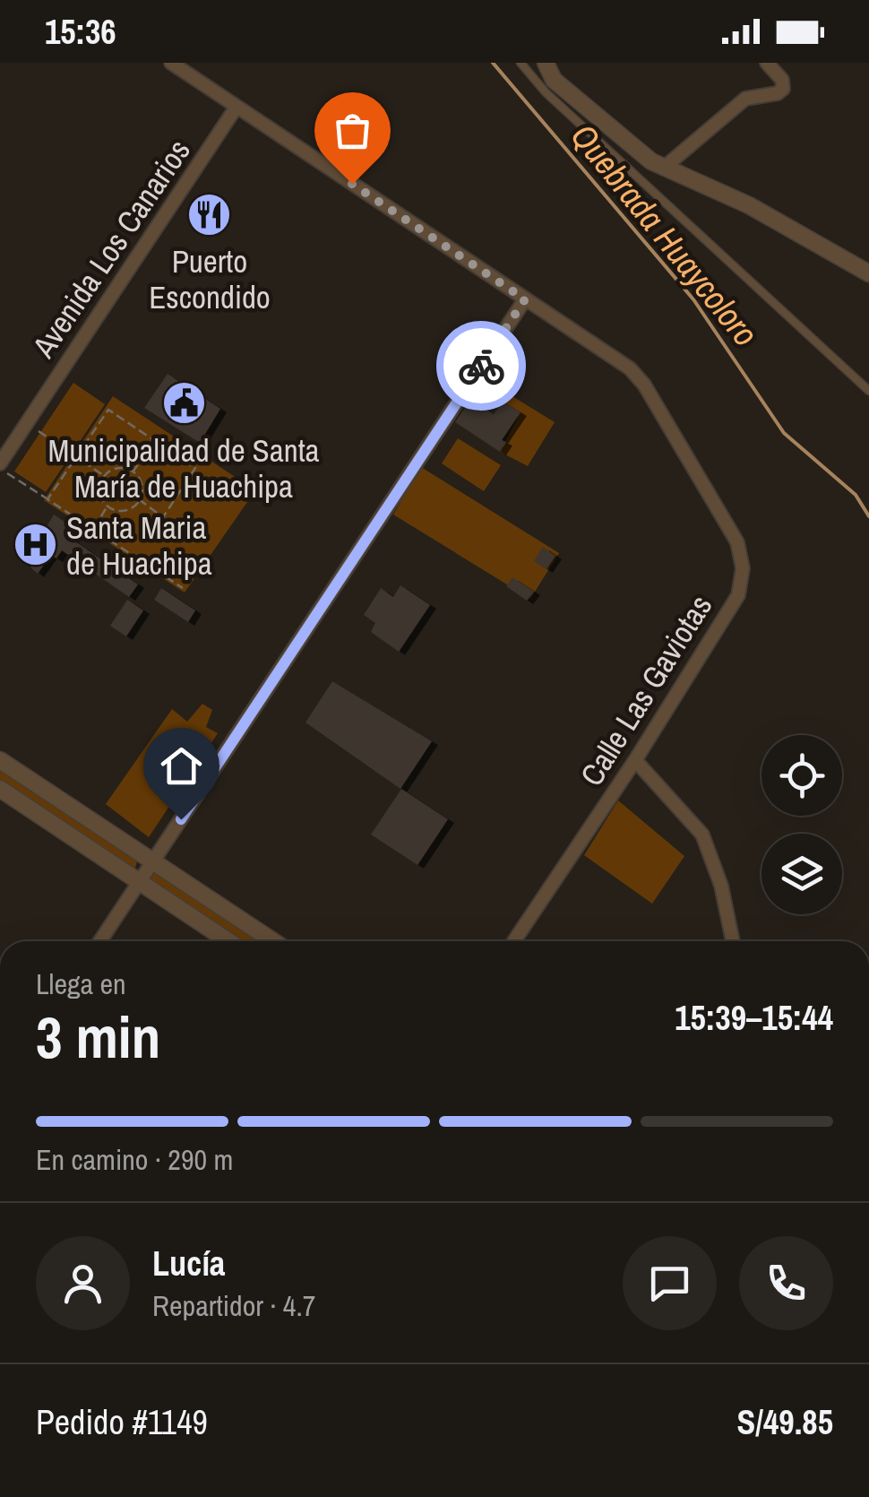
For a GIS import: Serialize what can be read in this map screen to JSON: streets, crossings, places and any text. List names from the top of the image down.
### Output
{
  "streets": {
    "street": ["Avenida Los Canarios", "Calle Las Gaviotas"]
  },
  "crossings": [
    ["Avenida Los Canarios", "Calle Las Gaviotas"]
  ],
  "water": ["Quebrada Huaycoloro"],
  "places": {
    "restaurant": ["Puerto Escondido"],
    "public building": ["Municipalidad de Santa María de Huachipa"],
    "hospital": ["Santa Maria de Huachipa"]
  },
  "page": {
    "status": "15:36",
    "heading": ["3 min", "Llega en", "15:39–15:44"],
    "panel": [
      "Lucía",
      "Repartidor · 4.7",
      "Pedido #1149",
      "S/49.85"
    ],
    "bar": "En camino · 290 m"
  }
}
